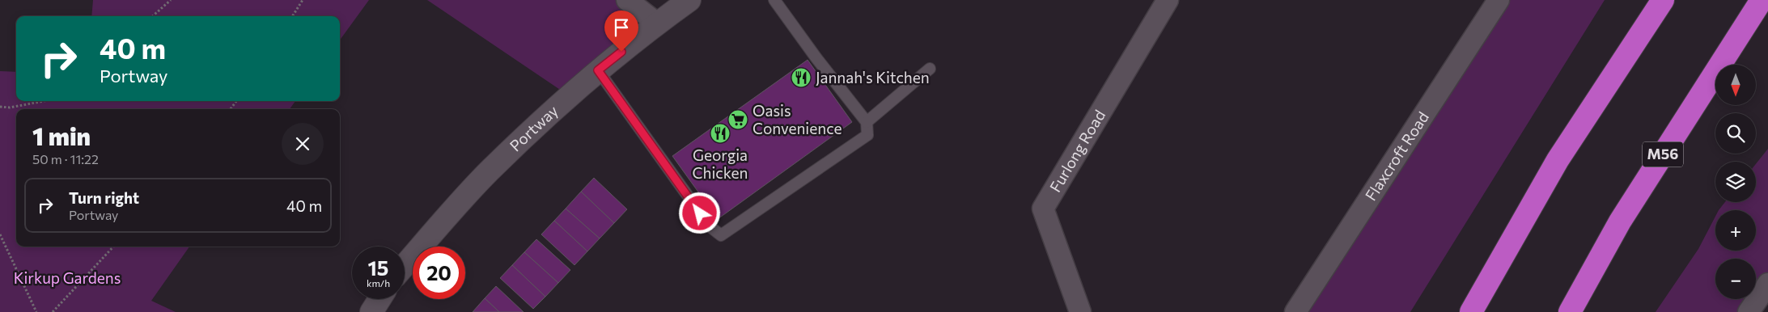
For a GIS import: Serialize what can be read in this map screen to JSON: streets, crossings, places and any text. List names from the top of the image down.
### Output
{
  "streets": {
    "highway": ["M56"],
    "street": ["Portway", "Furlong Road", "Flaxcroft Road"]
  },
  "parks": ["Kirkup Gardens"],
  "places": {
    "restaurant": ["Jannah's Kitchen", "Georgia Chicken"],
    "supermarket": ["Oasis Convenience"]
  },
  "north": "bottom",
  "page": {
    "turn": ["40 m", "Portway"],
    "map_buttons": ["+", "−"],
    "heading": ["1 min", "50 m · 11:22"],
    "list": [
      {
        "name": "Turn right",
        "note": "Portway",
        "value": "40 m"
      }
    ],
    "speed": "15 km/h",
    "limit": "20"
  }
}
